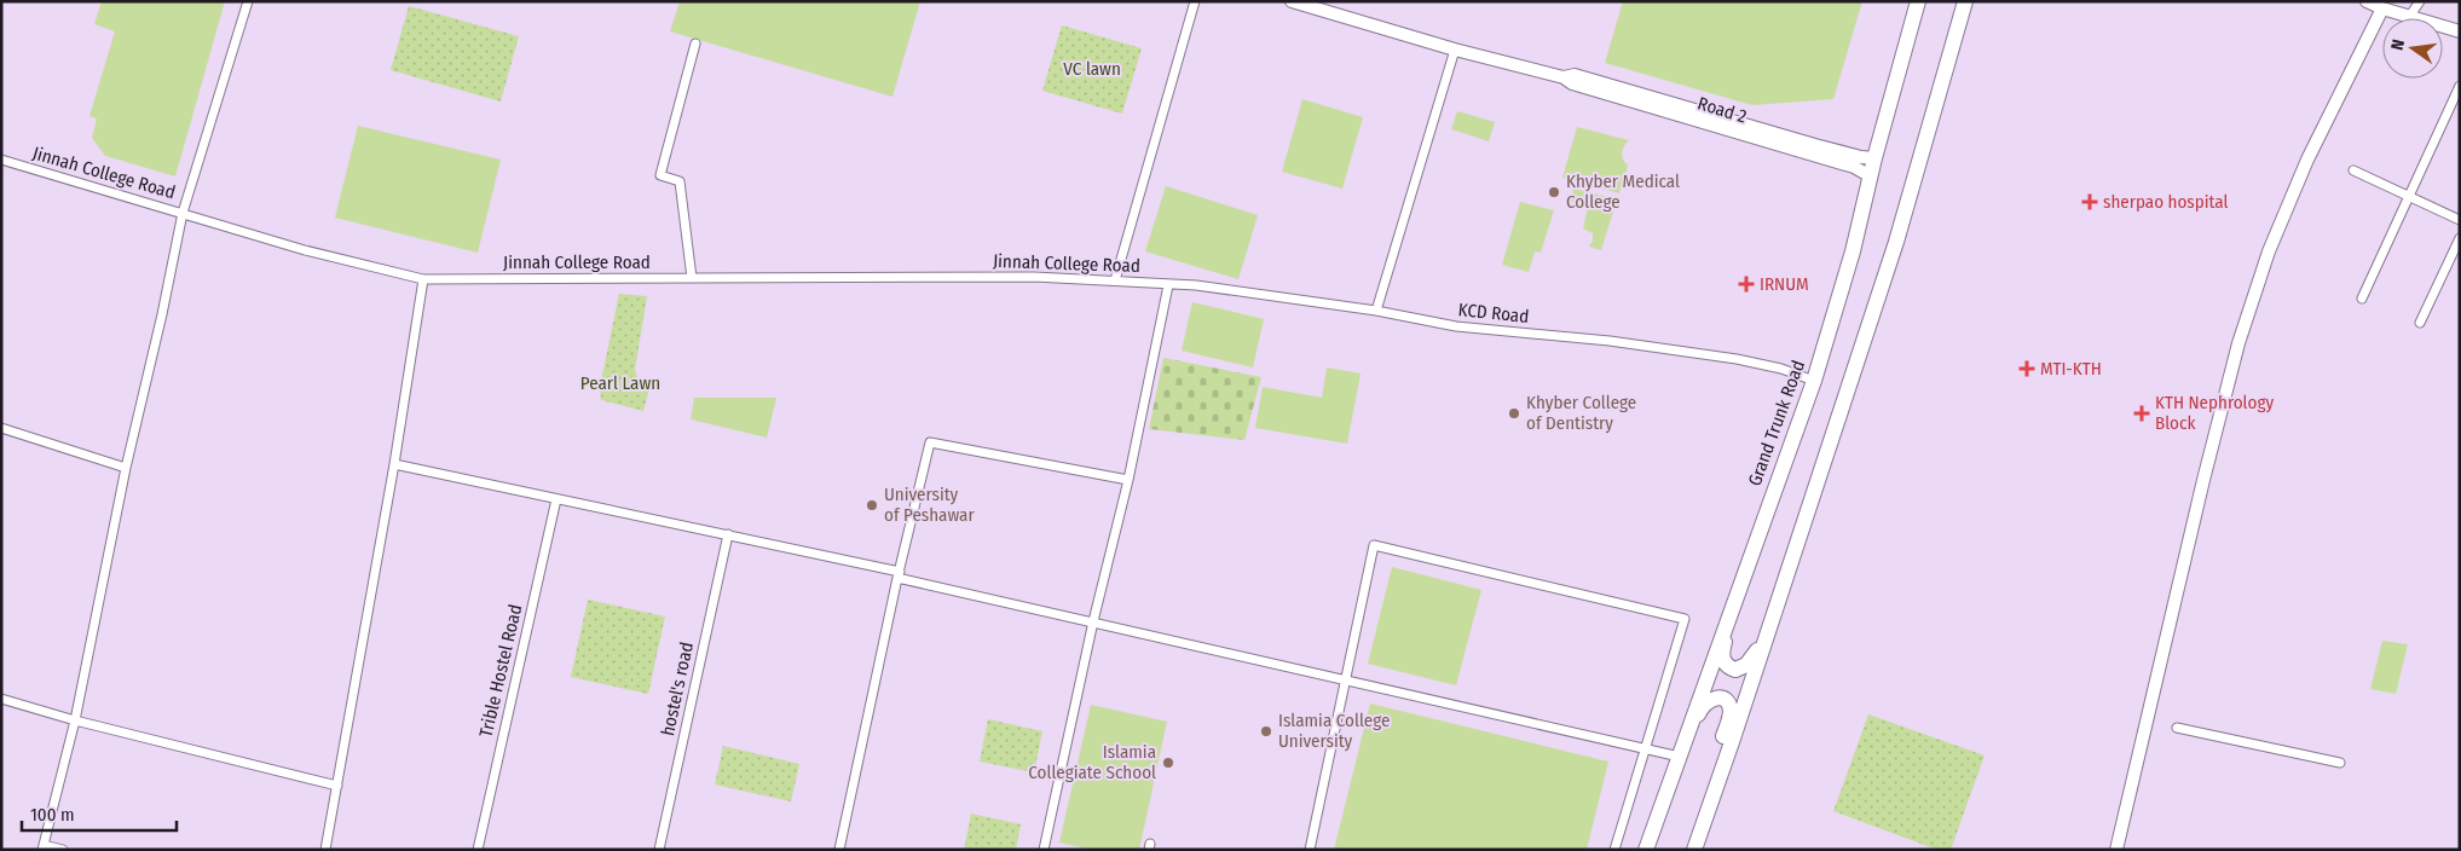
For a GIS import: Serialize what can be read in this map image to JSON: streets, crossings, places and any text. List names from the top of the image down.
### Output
{
  "streets": {
    "highway": ["Grand Trunk Road"],
    "street": [
      "Road 2",
      "Jinnah College Road",
      "KCD Road",
      "Trible Hostel Road",
      "hostel's road"
    ]
  },
  "crossings": [
    ["Road 2", "Grand Trunk Road"],
    ["Jinnah College Road", "KCD Road"],
    ["KCD Road", "Grand Trunk Road"]
  ],
  "parks": ["VC lawn", "Pearl Lawn"],
  "places": {
    "other": [
      "Khyber Medical College",
      "Khyber College of Dentistry",
      "University of Peshawar",
      "Islamia College University",
      "Islamia Collegiate School"
    ],
    "health": [
      "sherpao hospital",
      "IRNUM",
      "MTI-KTH",
      "KTH Nephrology Block"
    ]
  },
  "scale_bar": "100 m",
  "north": "left"
}
